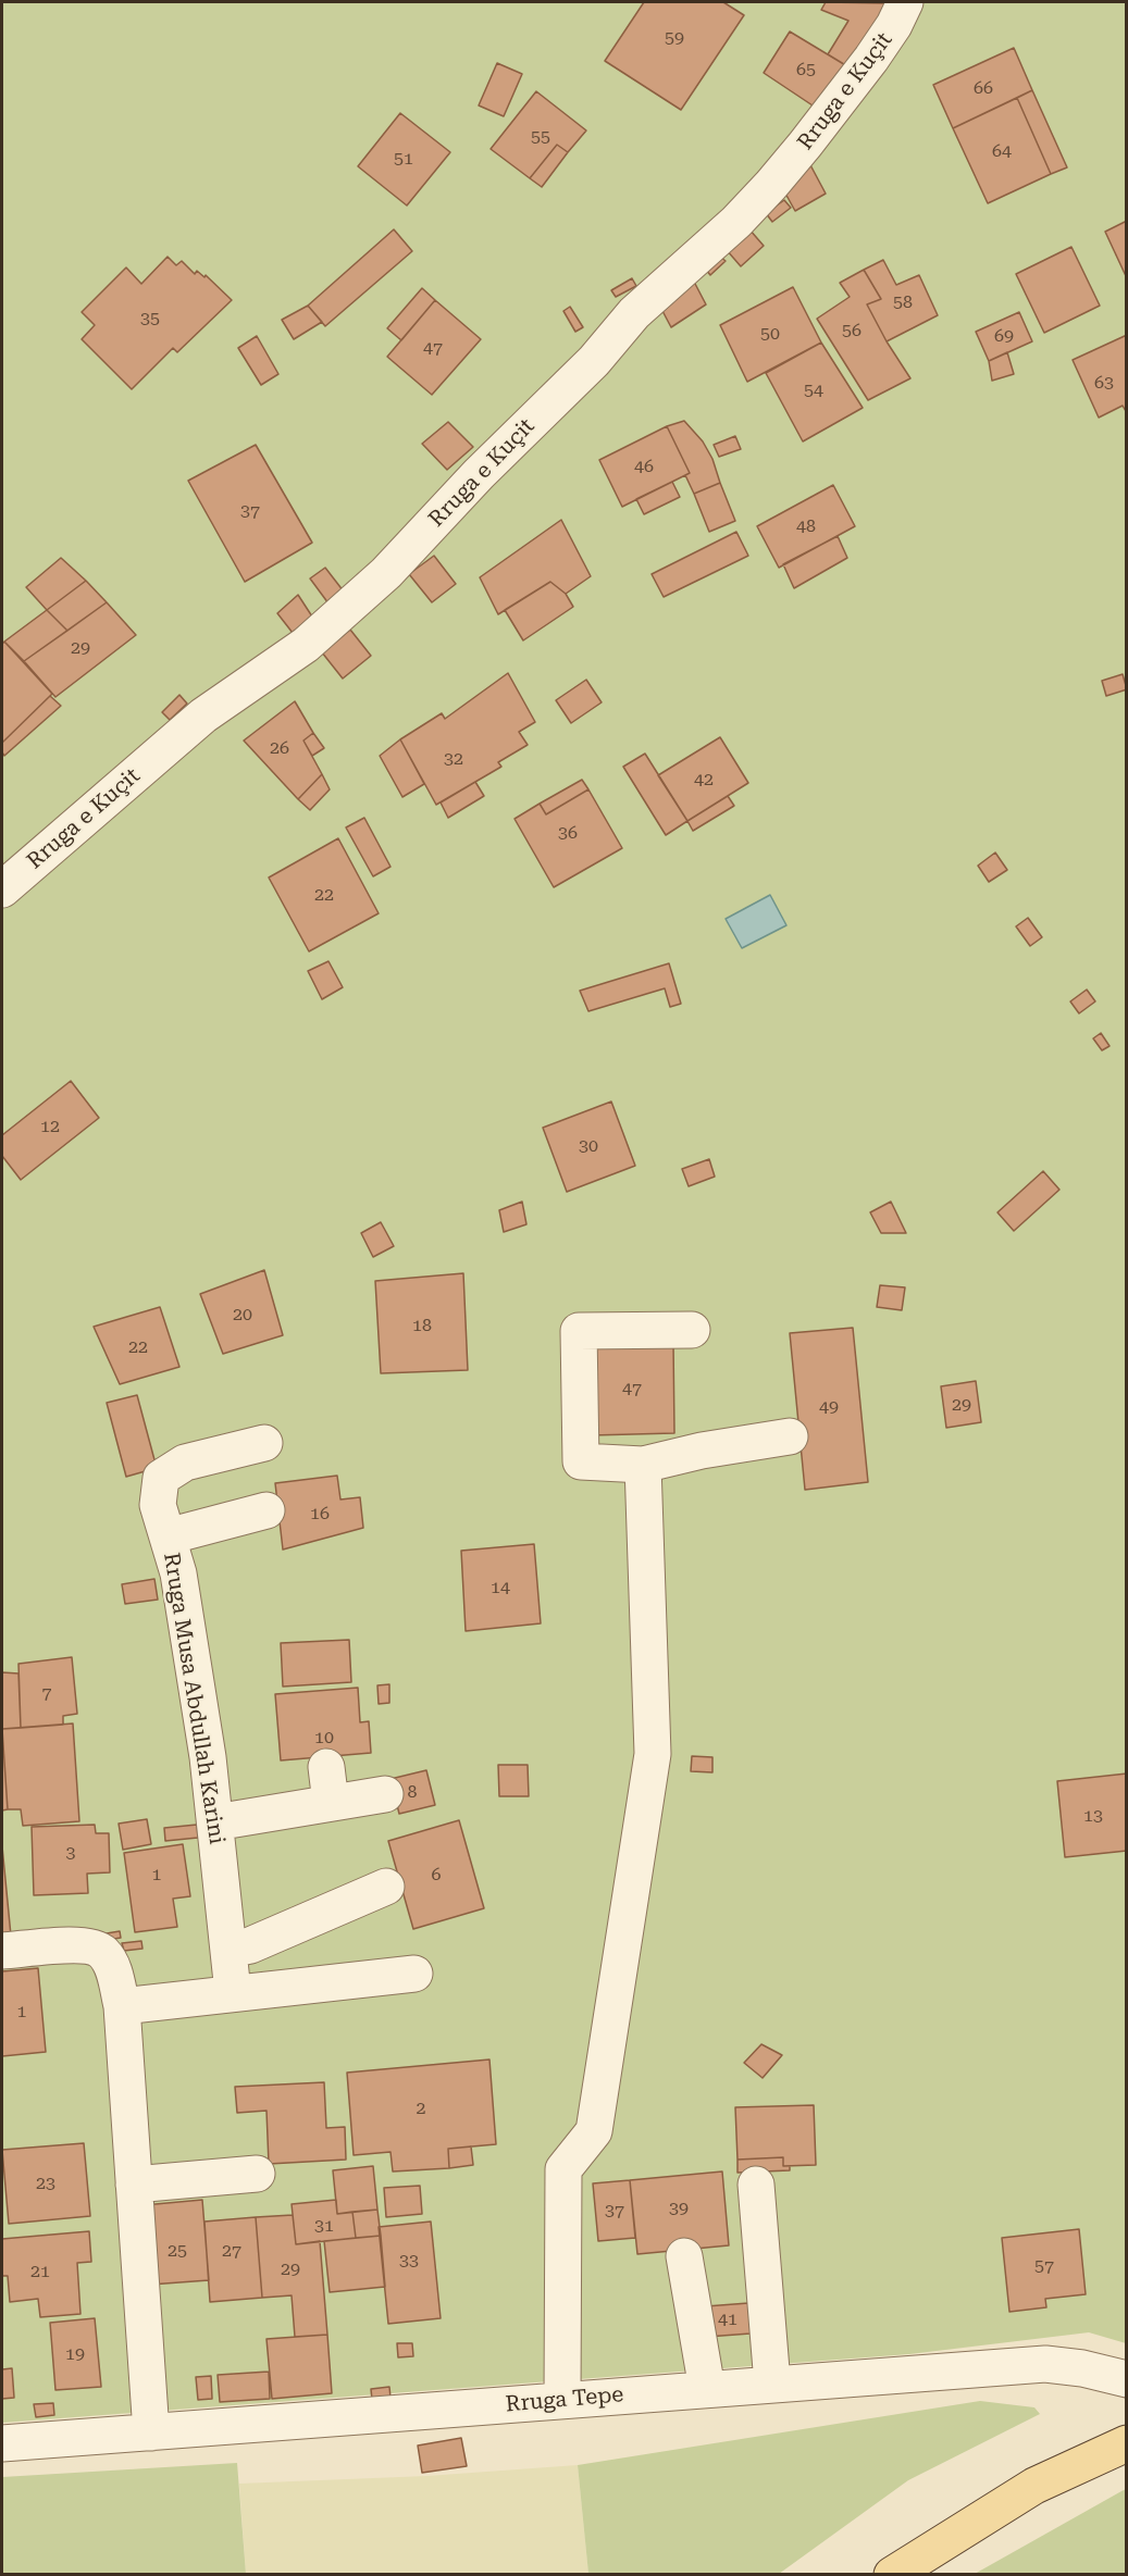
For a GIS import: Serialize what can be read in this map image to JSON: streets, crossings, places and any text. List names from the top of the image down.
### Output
{
  "streets": {
    "street": ["Rruga e Kuçit", "Rruga Musa Abdullah Karini", "Rruga Tepe"]
  },
  "house_numbers": [
    "59",
    "65",
    "66",
    "55",
    "64",
    "51",
    "58",
    "35",
    "56",
    "50",
    "69",
    "47",
    "63",
    "54",
    "46",
    "37",
    "48",
    "29",
    "26",
    "32",
    "42",
    "36",
    "22",
    "12",
    "30",
    "20",
    "18",
    "22",
    "47",
    "29",
    "49",
    "16",
    "14",
    "7",
    "10",
    "8",
    "13",
    "3",
    "1",
    "6",
    "1",
    "2",
    "23",
    "39",
    "37",
    "31",
    "25",
    "27",
    "33",
    "57",
    "29",
    "21",
    "41",
    "19"
  ]
}
